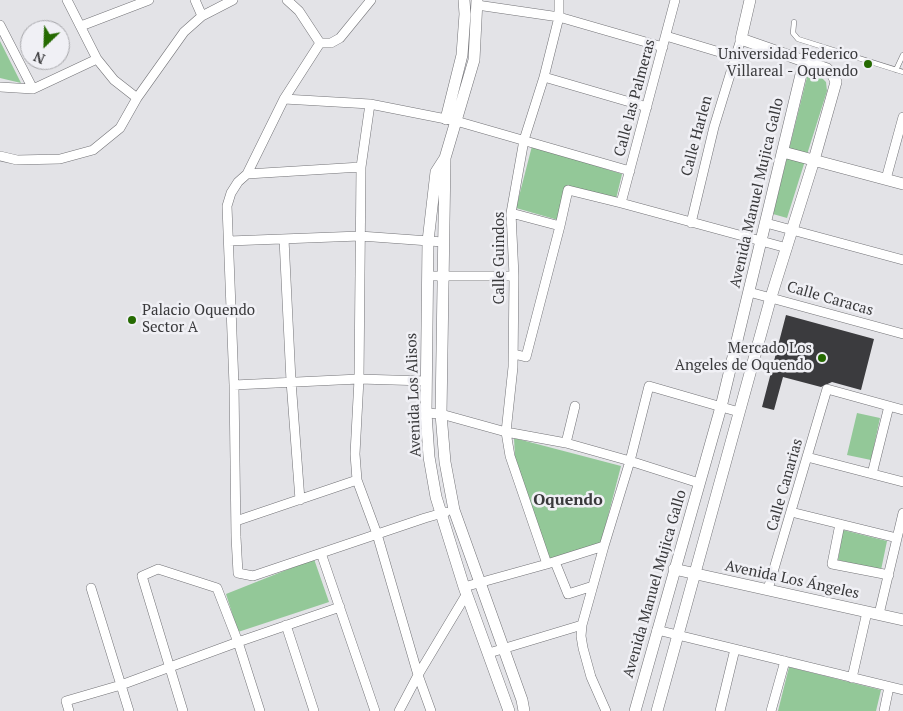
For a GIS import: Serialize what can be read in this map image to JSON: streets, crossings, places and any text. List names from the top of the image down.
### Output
{
  "streets": {
    "street": [
      "Calle las Palmeras",
      "Calle Harlen",
      "Avenida Manuel Mujica Gallo",
      "Calle Guindos",
      "Calle Caracas",
      "Avenida Los Alisos",
      "Calle Canarias",
      "Avenida Los Ángeles"
    ]
  },
  "crossings": [
    ["Avenida Manuel Mujica Gallo", "Calle Caracas"],
    ["Avenida Manuel Mujica Gallo", "Avenida Los Ángeles"],
    ["Calle Canarias", "Avenida Los Ángeles"]
  ],
  "districts": ["Oquendo"],
  "places": ["Universidad Federico Villareal - Oquendo", "Palacio Oquendo Sector A", "Mercado Los Angeles de Oquendo"],
  "north": "bottom left"
}
